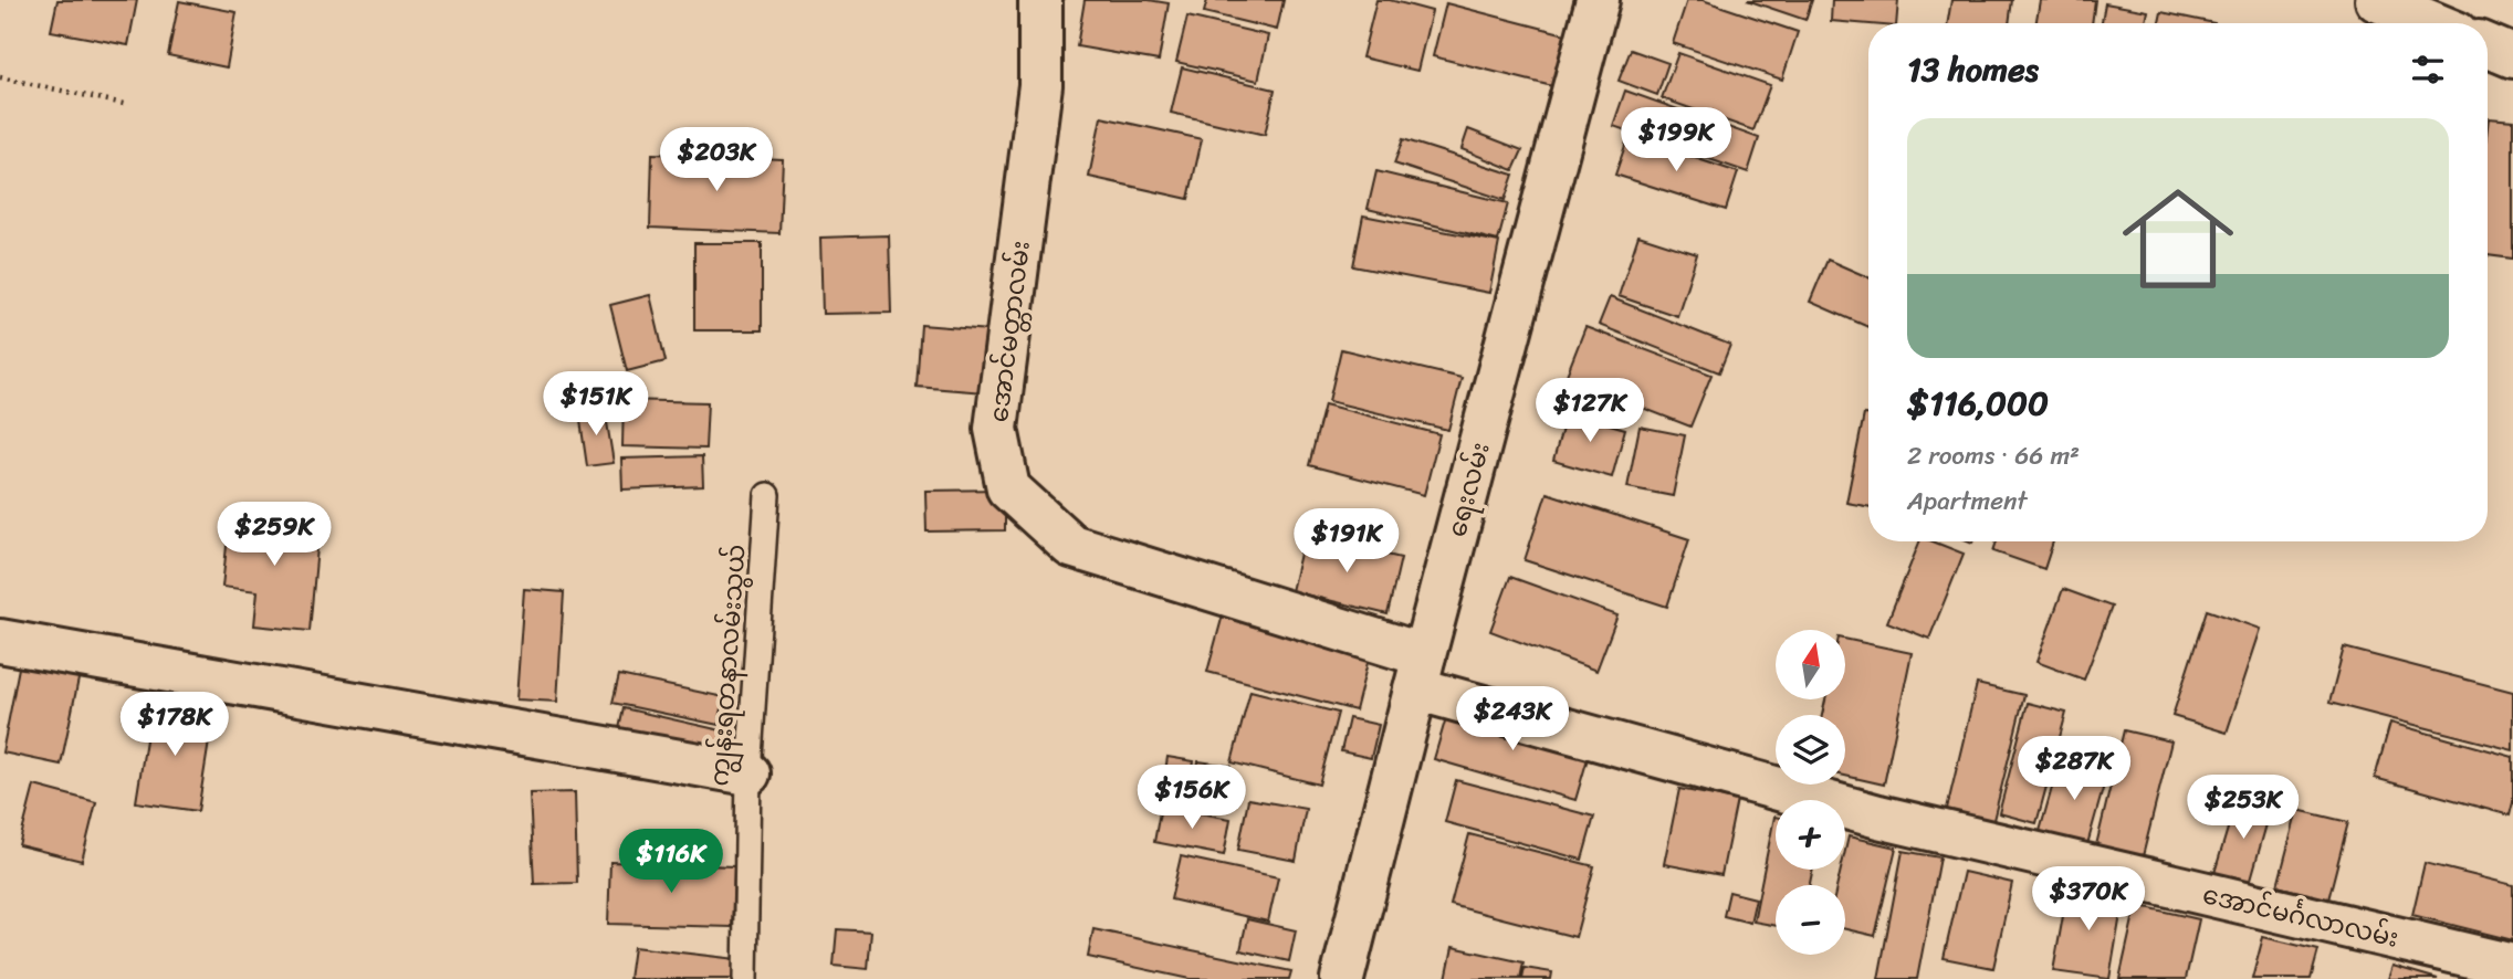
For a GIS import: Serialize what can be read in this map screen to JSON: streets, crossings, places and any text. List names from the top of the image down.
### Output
{
  "streets": {
    "street": ["အောင်မတ္တာလမ်း", "ရေးလမ်း", "အောင်မင်္ဂလာလမ်း"],
    "lane": ["ကျွန်းရတနာလမ်းသွယ်"]
  },
  "crossings": [
    ["အောင်မတ္တာလမ်း", "ရေးလမ်း"],
    ["အောင်မတ္တာလမ်း", "အောင်မင်္ဂလာလမ်း"],
    ["ရေးလမ်း", "အောင်မင်္ဂလာလမ်း"]
  ],
  "north": "top",
  "page": {
    "heading": "13 homes",
    "price": [
      "$199K",
      "$203K",
      "$151K",
      "$127K",
      "$259K",
      "$191K",
      "$243K",
      "$178K",
      "$287K",
      "$156K",
      "$253K",
      "$116K",
      "$370K"
    ],
    "list": [
      {
        "name": "$116,000",
        "note": "2 rooms · 66 m² · Apartment"
      }
    ],
    "map_buttons": ["+", "−"]
  }
}
